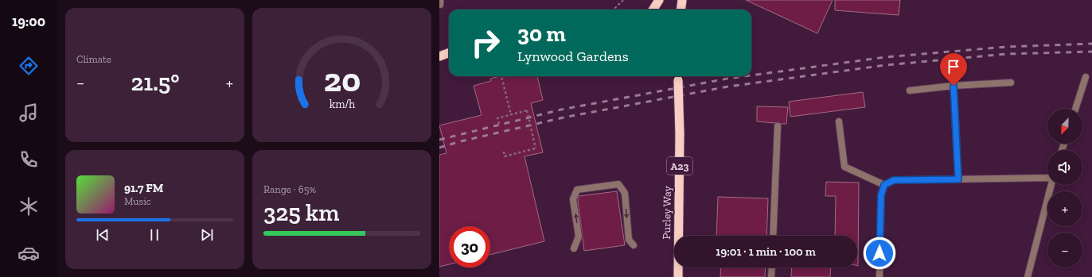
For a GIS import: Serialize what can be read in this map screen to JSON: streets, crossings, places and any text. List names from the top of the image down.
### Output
{
  "streets": {
    "highway": ["A23", "Purley Way"]
  },
  "north": "bottom left",
  "page": {
    "tabs": "19:00",
    "tile": [
      "Climate",
      ["Range · 65%", "325 km"]
    ],
    "turn": ["30 m", "Lynwood Gardens"],
    "heat": ["−", "21.5°", "+"],
    "map_buttons": ["+", "−"],
    "song": ["91.7 FM", "Music"],
    "limit": "30",
    "trip": "19:01 · 1 min · 100 m",
    "gauge": ["20", "km/h"]
  }
}
